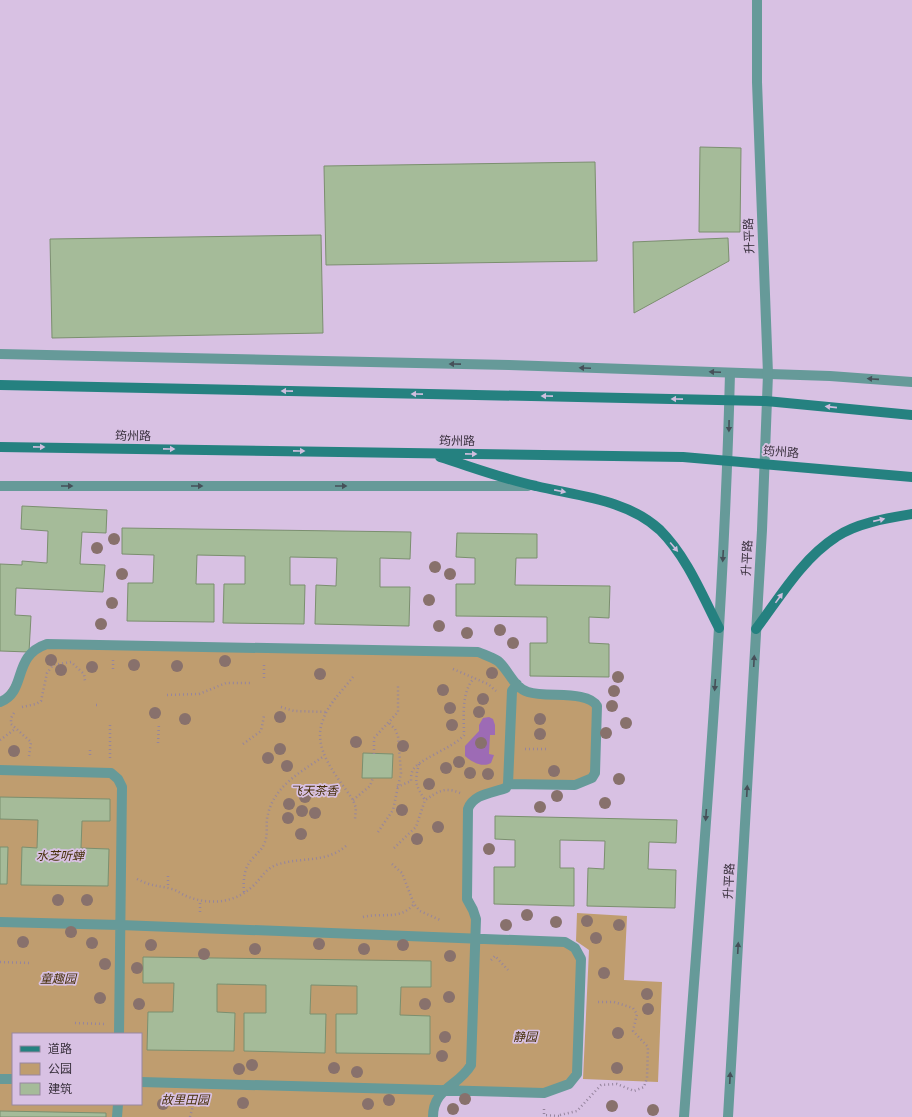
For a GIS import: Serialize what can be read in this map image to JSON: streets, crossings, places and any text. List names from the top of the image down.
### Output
{
  "streets": {
    "main road": ["筠州路"],
    "street": ["升平路"]
  },
  "crossings": [
    ["升平路", "筠州路"]
  ],
  "parks": [
    "飞天茶香",
    "水芝听蝉",
    "童趣园",
    "静园",
    "故里田园"
  ],
  "legend": ["道路", "公园", "建筑"]
}
